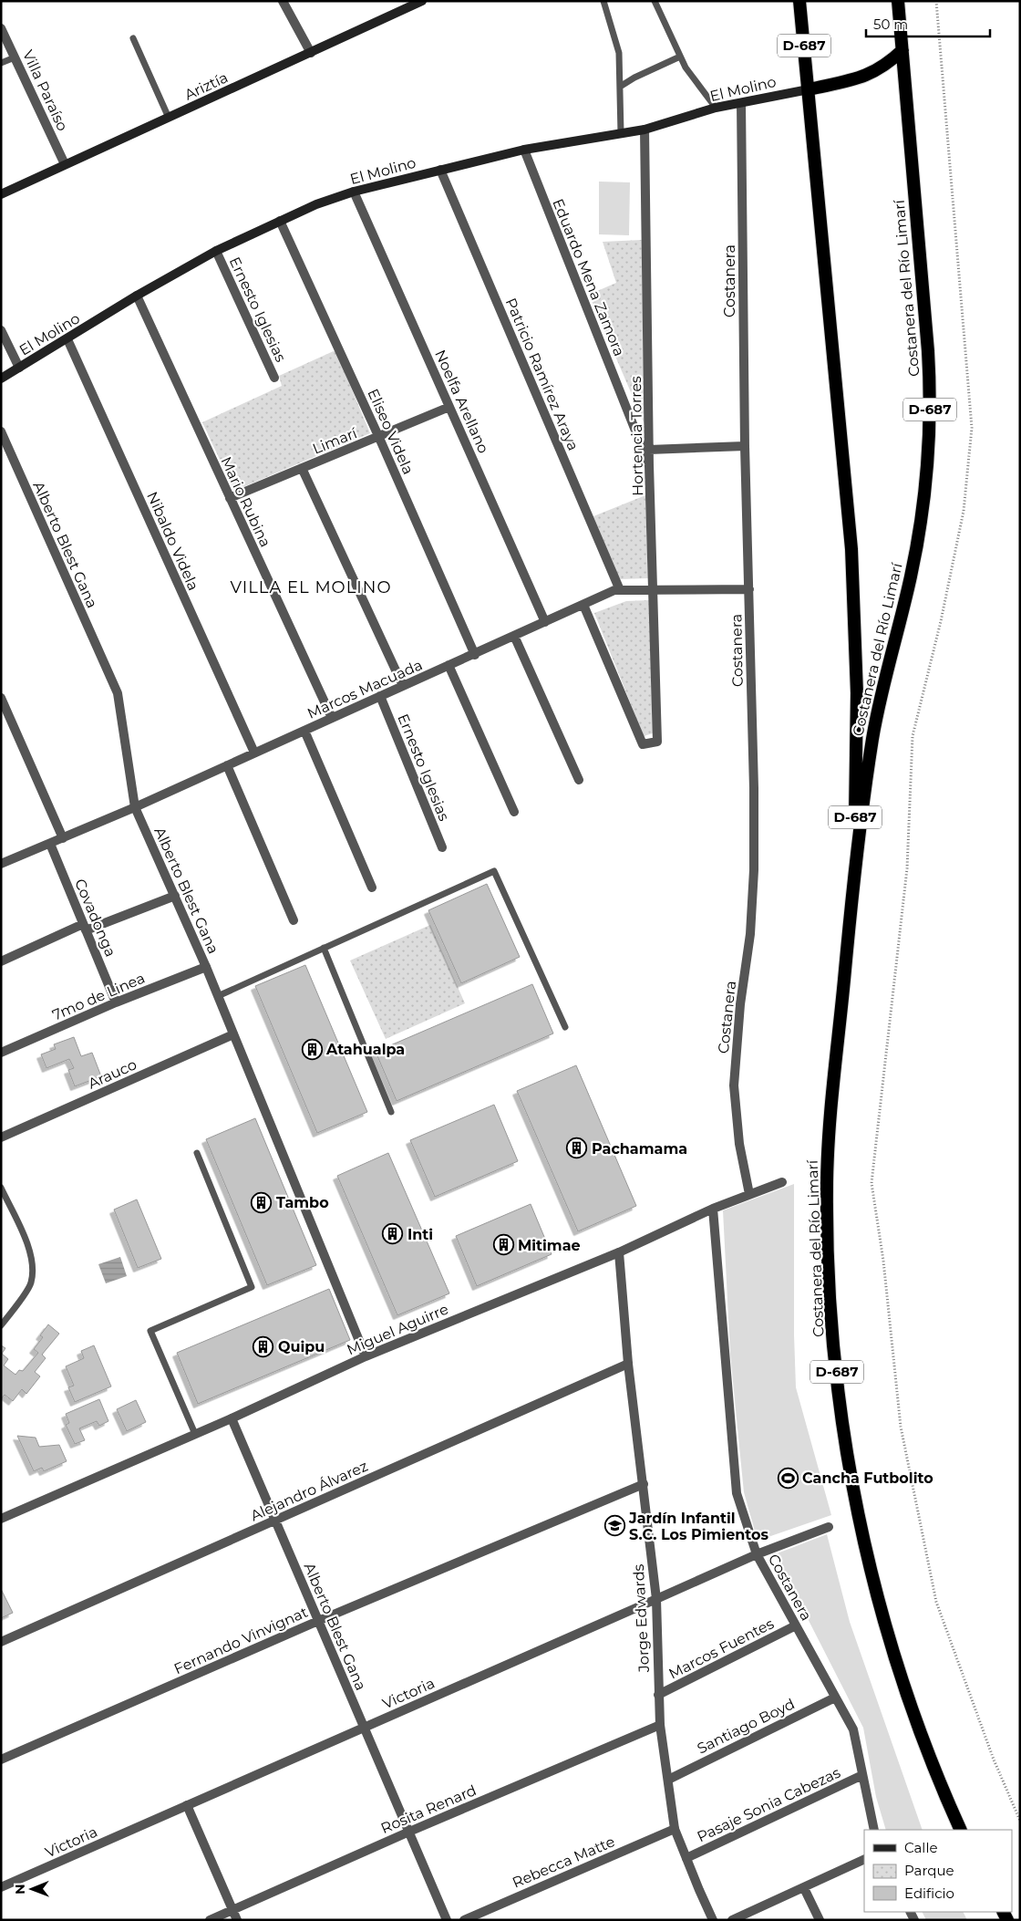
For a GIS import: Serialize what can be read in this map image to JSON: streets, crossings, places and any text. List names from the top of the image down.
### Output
{
  "streets": {
    "highway": ["D-687", "Costanera del Río Limarí"],
    "main road": ["Ariztía", "El Molino"],
    "street": [
      "Villa Paraíso",
      "Eduardo Mena Zamora",
      "Costanera",
      "Ernesto Iglesias",
      "Patricio Ramírez Araya",
      "Noelfa Arellano",
      "Eliseo Videla",
      "Hortencia Torres",
      "Limarí",
      "Mario Rubina",
      "Nibaldo Videla",
      "Alberto Blest Gana",
      "Marcos Macuada",
      "Covadonga",
      "7mo de Linea",
      "Arauco",
      "Miguel Aguirre",
      "Alejandro Álvarez",
      "Jorge Edwards",
      "Fernando Vinvignat",
      "Marcos Fuentes",
      "Victoria",
      "Santiago Boyd",
      "Pasaje Sonia Cabezas",
      "Rosita Renard",
      "Rebecca Matte"
    ]
  },
  "crossings": [
    ["Ariztía", "Villa Paraíso"],
    ["El Molino", "Eduardo Mena Zamora"],
    ["El Molino", "Costanera"],
    ["El Molino", "Costanera del Río Limarí"],
    ["El Molino", "Ernesto Iglesias"],
    ["El Molino", "Patricio Ramírez Araya"],
    ["El Molino", "Noelfa Arellano"],
    ["El Molino", "Eliseo Videla"],
    ["El Molino", "Hortencia Torres"],
    ["El Molino", "Mario Rubina"],
    ["El Molino", "Nibaldo Videla"],
    ["Eduardo Mena Zamora", "Hortencia Torres"],
    ["Costanera", "Marcos Macuada"],
    ["Costanera", "Miguel Aguirre"],
    ["Costanera", "Marcos Fuentes"],
    ["Costanera", "Victoria"],
    ["Costanera", "Santiago Boyd"],
    ["Costanera", "Pasaje Sonia Cabezas"],
    ["Ernesto Iglesias", "Marcos Macuada"],
    ["Patricio Ramírez Araya", "Marcos Macuada"],
    ["Noelfa Arellano", "Limarí"],
    ["Noelfa Arellano", "Marcos Macuada"],
    ["Eliseo Videla", "Limarí"],
    ["Eliseo Videla", "Marcos Macuada"],
    ["Hortencia Torres", "Marcos Macuada"],
    ["Limarí", "Mario Rubina"],
    ["Mario Rubina", "Marcos Macuada"],
    ["Nibaldo Videla", "Marcos Macuada"],
    ["Alberto Blest Gana", "Marcos Macuada"],
    ["Alberto Blest Gana", "7mo de Linea"],
    ["Alberto Blest Gana", "Arauco"],
    ["Alberto Blest Gana", "Miguel Aguirre"],
    ["Alberto Blest Gana", "Alejandro Álvarez"],
    ["Alberto Blest Gana", "Fernando Vinvignat"],
    ["Alberto Blest Gana", "Victoria"],
    ["Alberto Blest Gana", "Rosita Renard"],
    ["Marcos Macuada", "Covadonga"],
    ["Covadonga", "7mo de Linea"],
    ["Miguel Aguirre", "Jorge Edwards"],
    ["Alejandro Álvarez", "Jorge Edwards"],
    ["Jorge Edwards", "Fernando Vinvignat"],
    ["Jorge Edwards", "Marcos Fuentes"],
    ["Jorge Edwards", "Victoria"],
    ["Jorge Edwards", "Santiago Boyd"],
    ["Jorge Edwards", "Pasaje Sonia Cabezas"],
    ["Jorge Edwards", "Rosita Renard"],
    ["Jorge Edwards", "Rebecca Matte"]
  ],
  "districts": ["VILLA EL MOLINO"],
  "places": {
    "building": [
      "Atahualpa",
      "Pachamama",
      "Tambo",
      "Inti",
      "Mitimae",
      "Quipu"
    ],
    "sports": ["Cancha Futbolito"],
    "school or university": ["Jardín Infantil S.C. Los Pimientos"]
  },
  "legend": ["Calle", "Parque", "Edificio"],
  "scale_bar": "50 m",
  "north": "left"
}
